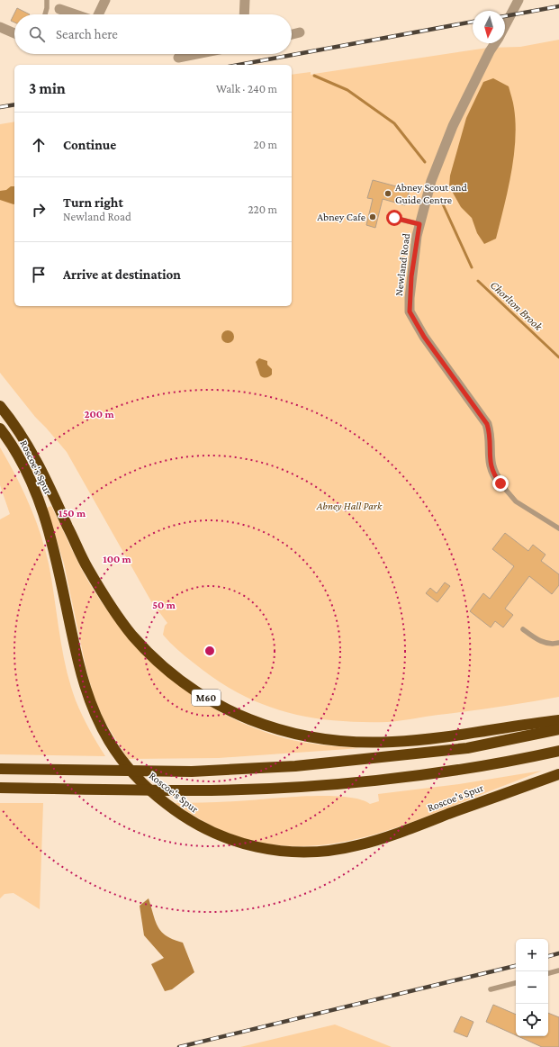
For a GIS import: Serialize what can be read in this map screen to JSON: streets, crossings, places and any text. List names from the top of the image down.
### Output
{
  "streets": {
    "highway": ["Roscoe's Spur", "M60"],
    "street": ["Newland Road"]
  },
  "water": ["Chorlton Brook"],
  "parks": ["Abney Hall Park"],
  "places": ["Abney Scout and Guide Centre", "Abney Cafe"],
  "north": "bottom",
  "page": {
    "search": "Search here",
    "heading": ["3 min", "Walk · 240 m"],
    "list": [
      ["Continue", "20 m"],
      ["Turn right", "Newland Road", "220 m"],
      "Arrive at destination"
    ],
    "map_buttons": ["+", "−"]
  },
  "rings": [
    "200 m",
    "150 m",
    "100 m",
    "50 m"
  ]
}
